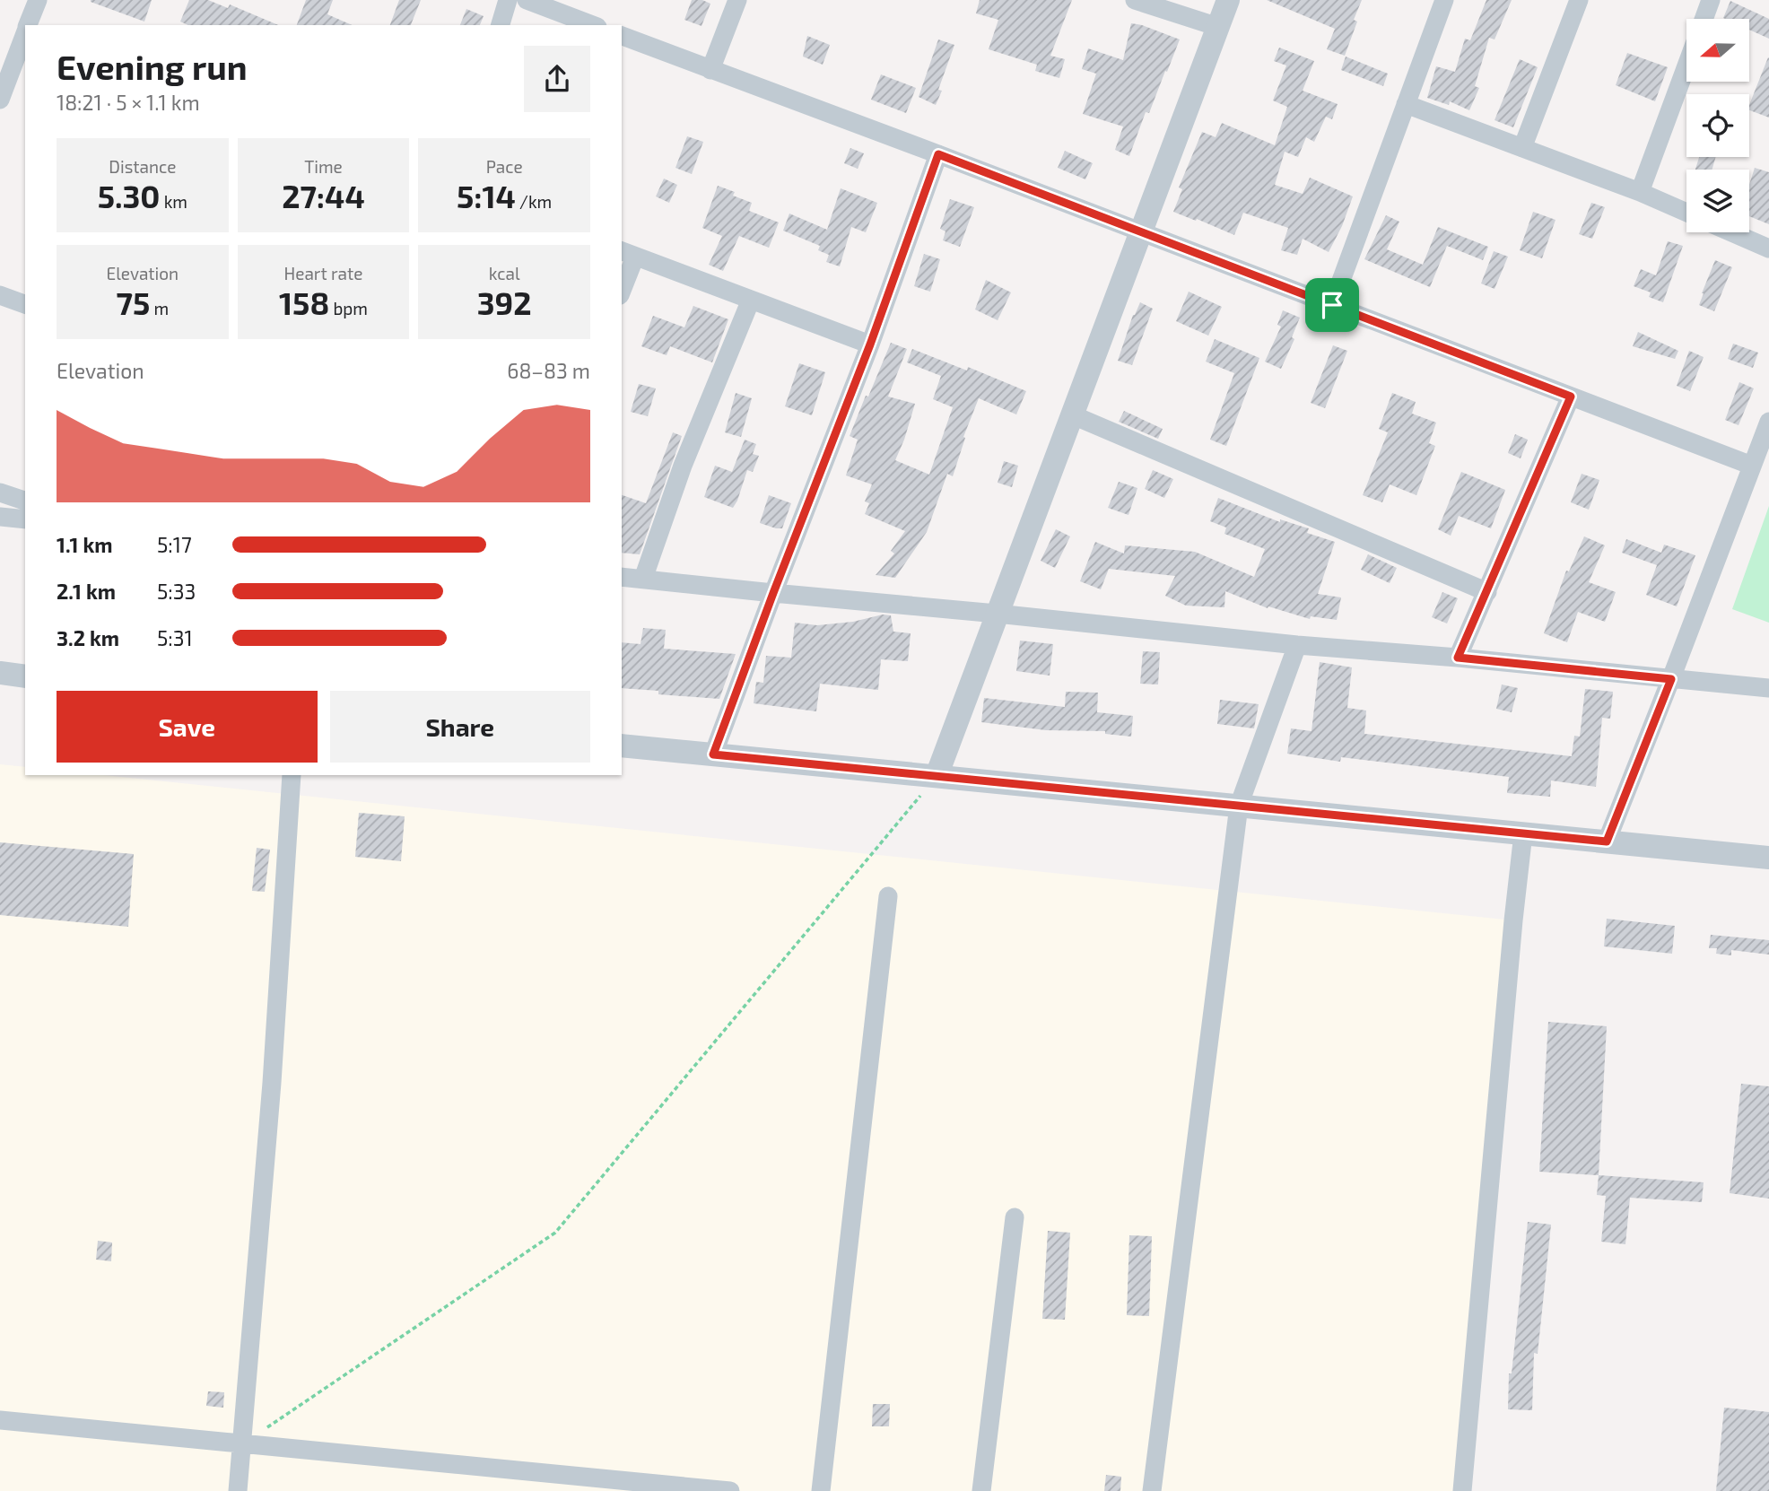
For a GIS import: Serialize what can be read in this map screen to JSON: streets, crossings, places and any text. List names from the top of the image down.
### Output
{
  "north": "left",
  "page": {
    "heading": ["Evening run", "18:21 · 5 × 1.1 km"],
    "stats": [
      ["Distance", "5.30 km"],
      ["Time", "27:44"],
      ["Pace", "5:14 /km"],
      ["Elevation", "75 m"],
      ["Heart rate", "158 bpm"],
      ["kcal", "392"]
    ],
    "chart": ["Elevation", "68–83 m"],
    "list": [
      {
        "name": "1.1 km",
        "note": "5:17"
      },
      {
        "name": "2.1 km",
        "note": "5:33"
      },
      {
        "name": "3.2 km",
        "note": "5:31"
      }
    ],
    "buttons": ["Save", "Share"]
  }
}
